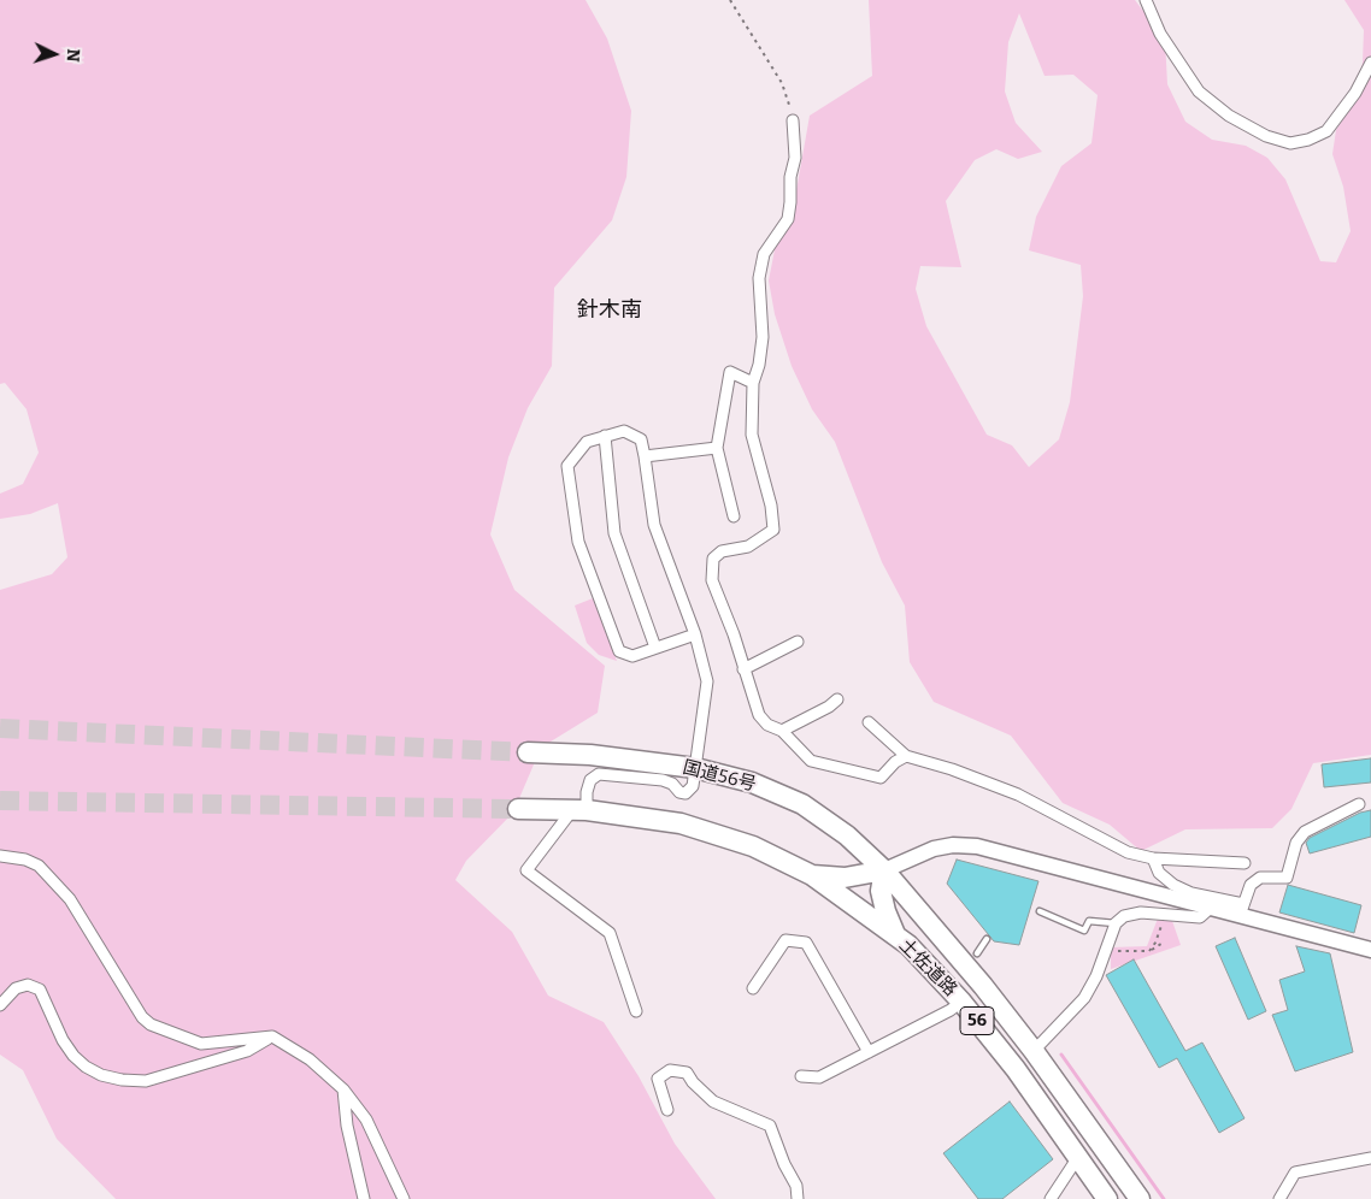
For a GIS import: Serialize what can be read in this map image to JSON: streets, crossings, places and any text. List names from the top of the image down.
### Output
{
  "streets": {
    "highway": ["国道56号", "土佐道路", "56"]
  },
  "crossings": [
    ["国道56号", "土佐道路"],
    ["土佐道路", "56"]
  ],
  "districts": ["針木南"],
  "north": "right"
}
